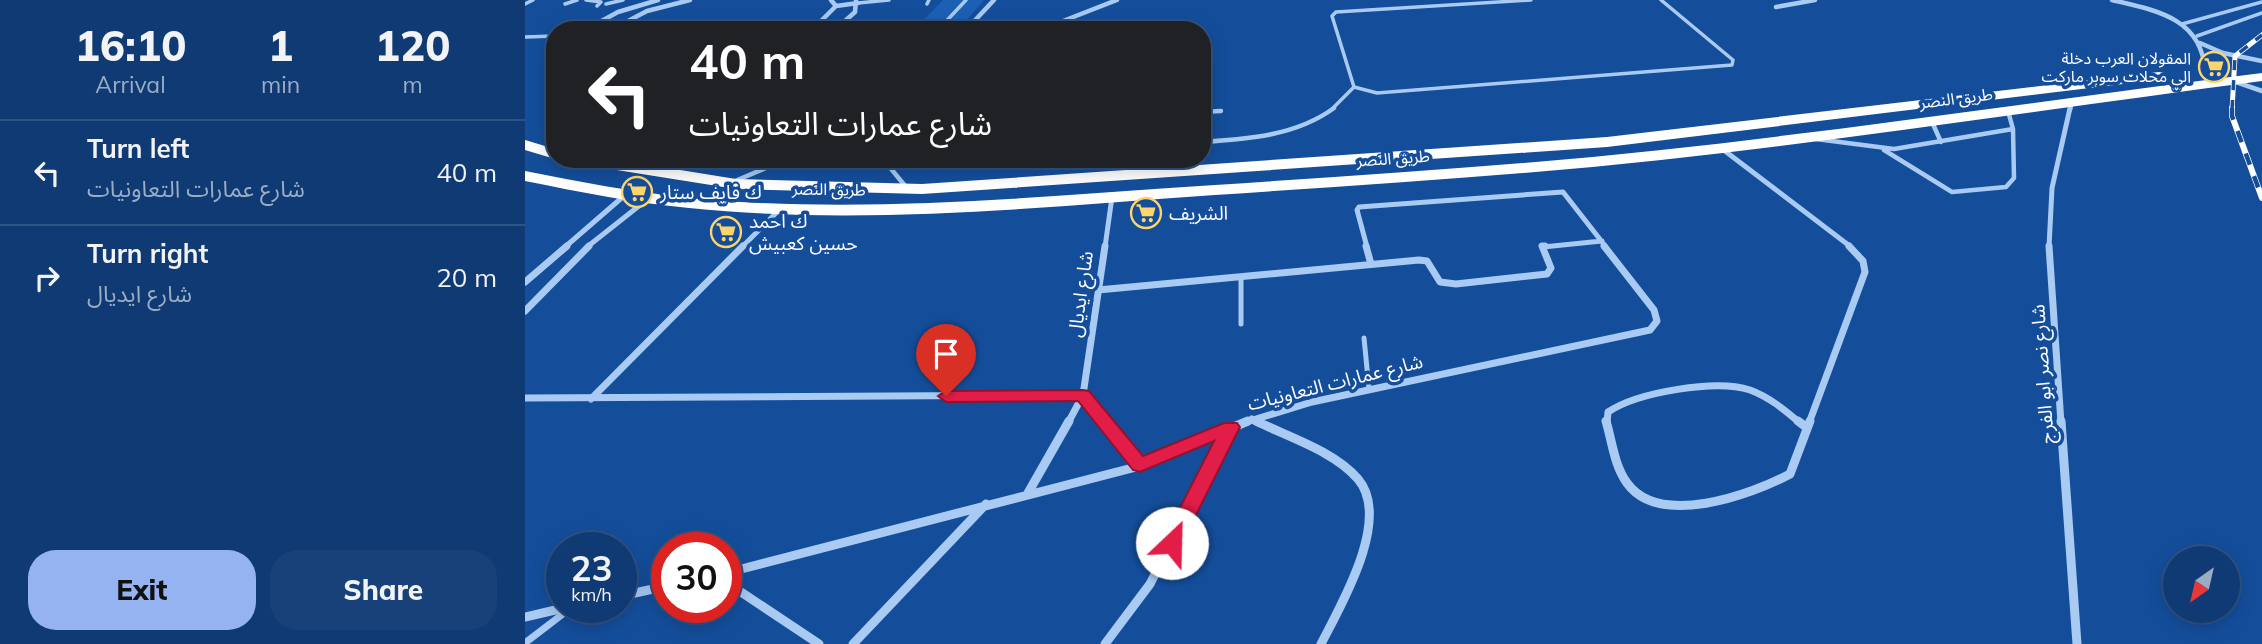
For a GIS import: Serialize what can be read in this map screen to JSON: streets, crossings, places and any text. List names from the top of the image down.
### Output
{
  "streets": {
    "highway": ["طريق النصر"],
    "street": ["شارع ايديال", "شارع نصر ابو الفرج", "شارع عمارات التعاونيات"]
  },
  "crossings": [
    ["طريق النصر", "شارع ايديال"],
    ["طريق النصر", "شارع نصر ابو الفرج"],
    ["شارع ايديال", "شارع عمارات التعاونيات"]
  ],
  "places": {
    "supermarket": [
      "المقولان العرب دخلة الي محلات سوبر ماركت",
      "ك فايف ستار",
      "الشريف",
      "ك احمد حسين كعبيش"
    ]
  },
  "north": "bottom left",
  "page": {
    "eta": [
      "16:10",
      "Arrival",
      "1",
      "min",
      "120",
      "m"
    ],
    "turn": ["40 m", "شارع عمارات التعاونيات"],
    "list": [
      {
        "name": "Turn left",
        "note": "شارع عمارات التعاونيات",
        "value": "40 m"
      },
      {
        "name": "Turn right",
        "note": "شارع ايديال",
        "value": "20 m"
      }
    ],
    "speed": "23 km/h",
    "limit": "30",
    "buttons": ["Exit", "Share"]
  }
}
